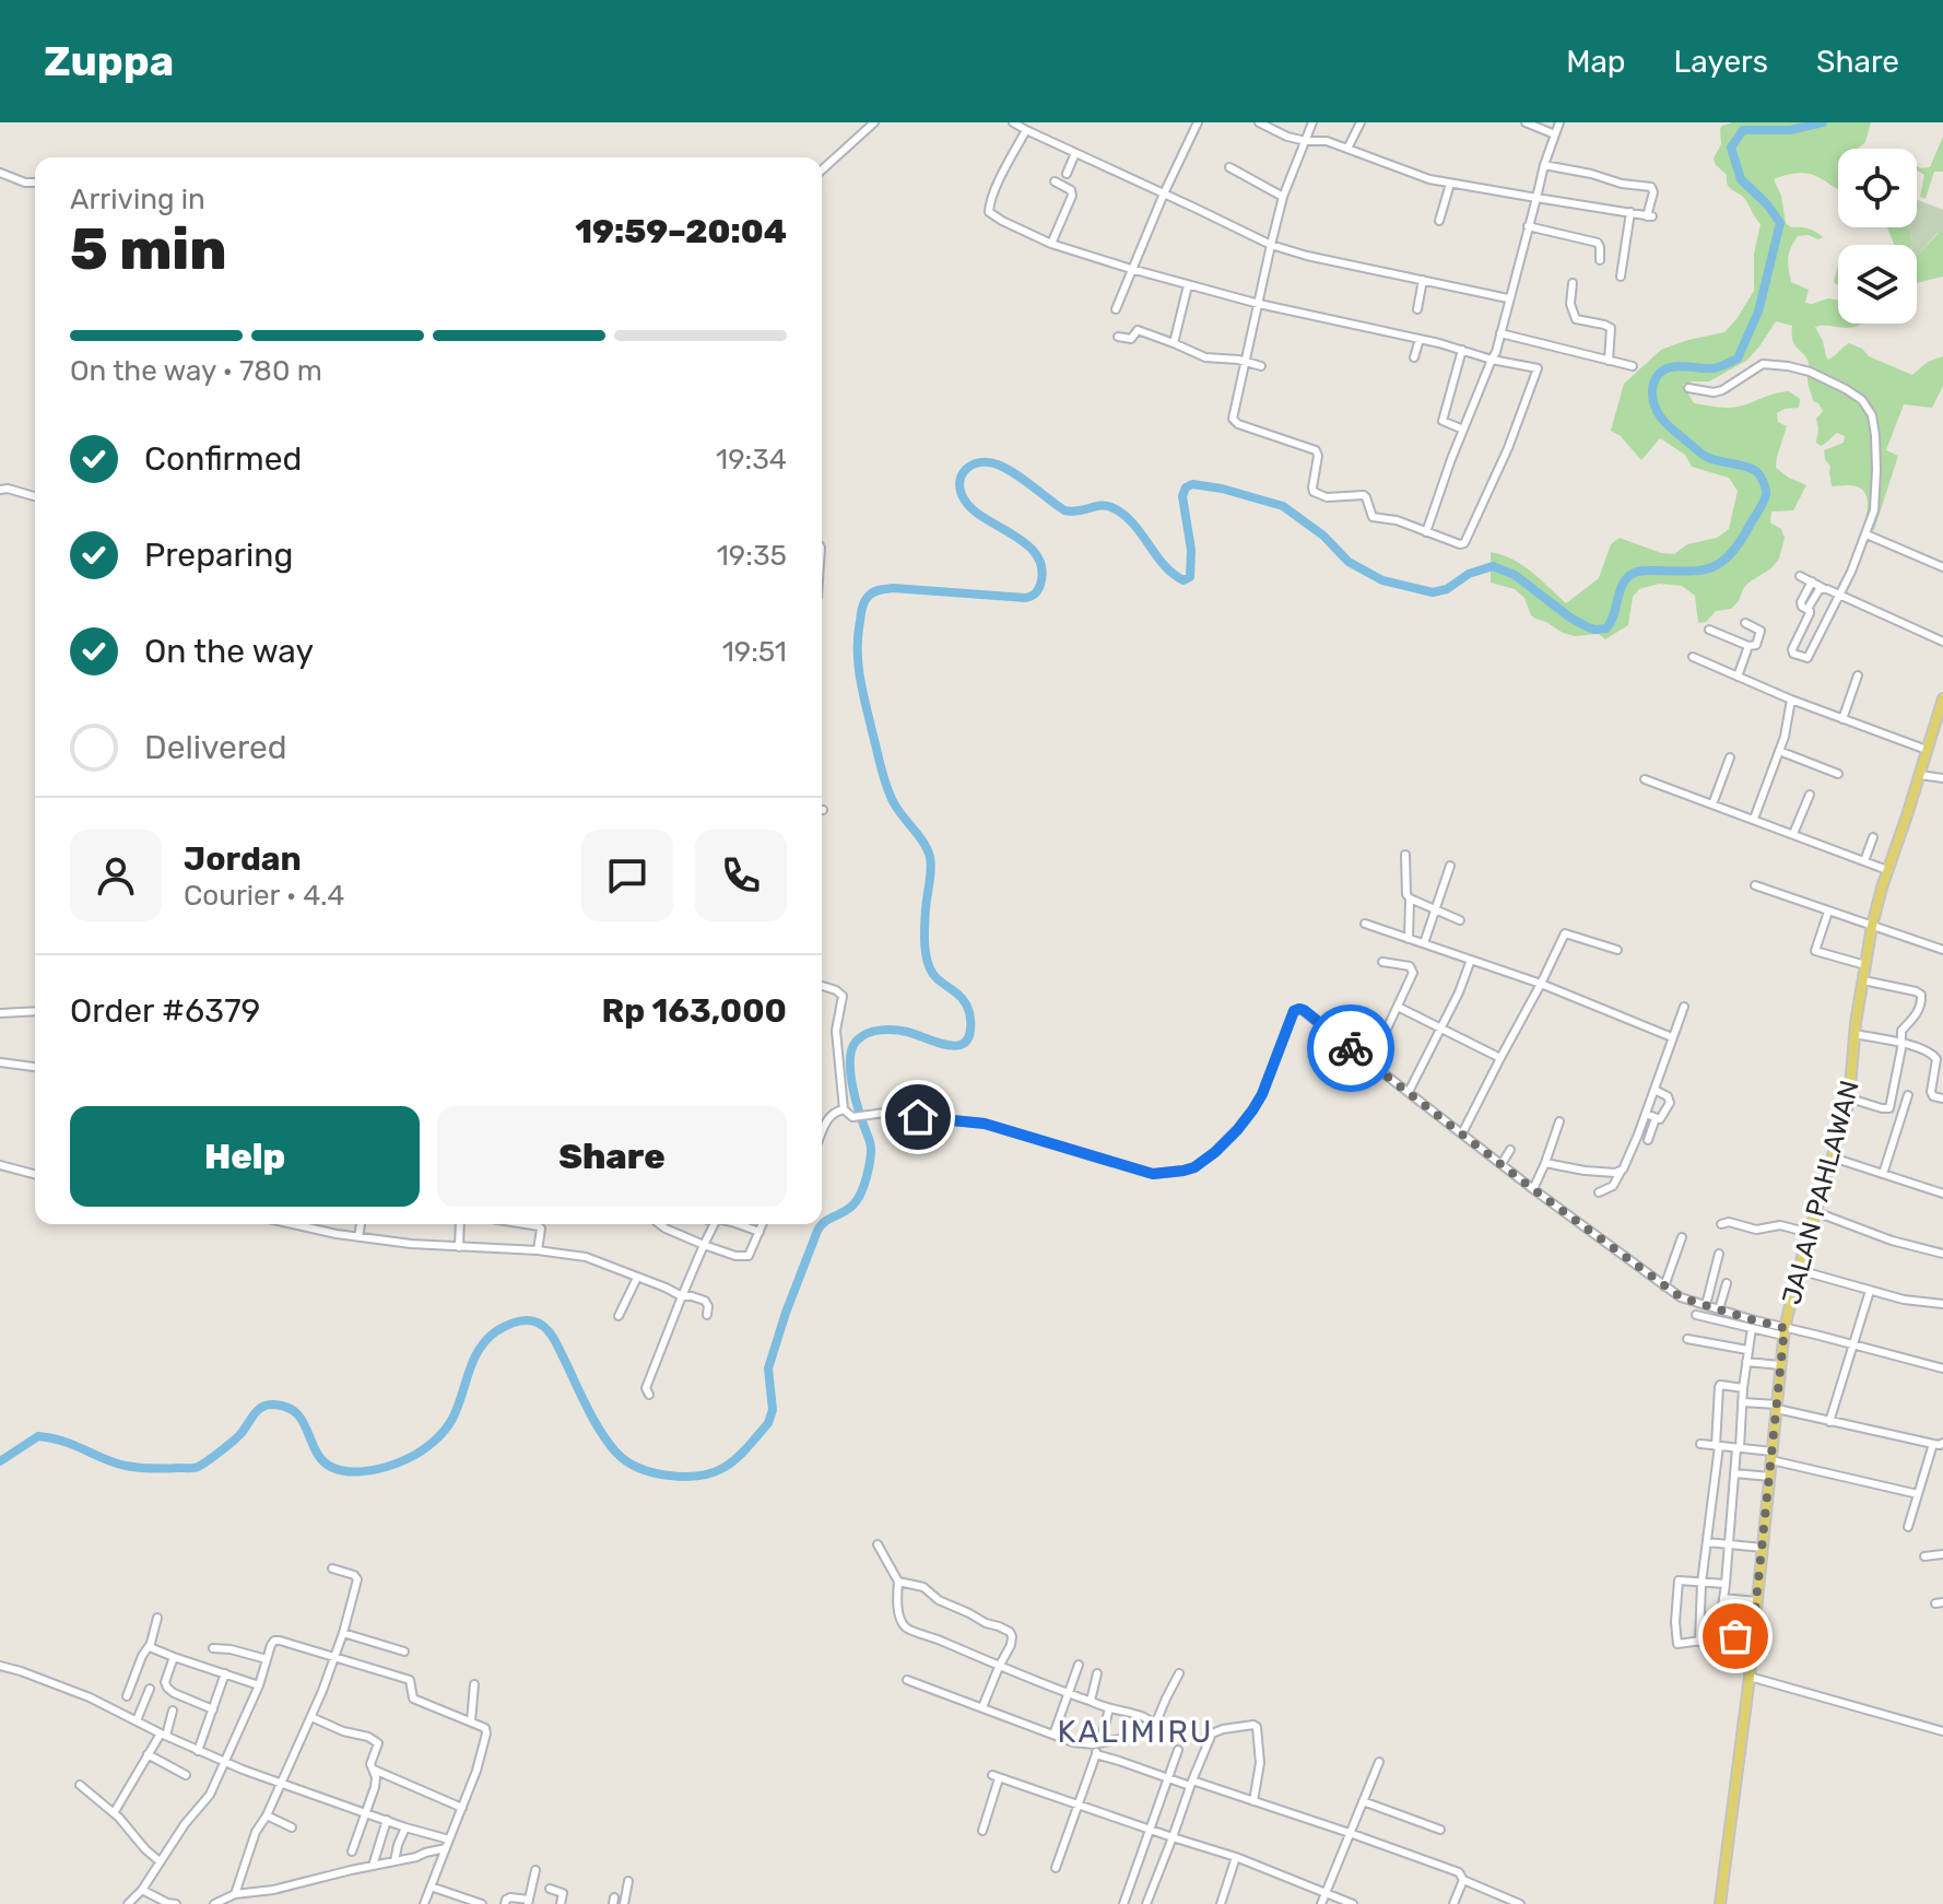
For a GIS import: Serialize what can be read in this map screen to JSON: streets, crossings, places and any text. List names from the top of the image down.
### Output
{
  "streets": {
    "main road": ["JALAN PAHLAWAN"]
  },
  "districts": ["KALIMIRU"],
  "page": {
    "header": "Zuppa",
    "nav": ["Map", "Layers", "Share"],
    "heading": ["5 min", "Arriving in", "19:59–20:04"],
    "panel": [
      "Jordan",
      "Courier · 4.4",
      "Order #6379",
      "Rp 163,000"
    ],
    "bar": "On the way · 780 m",
    "list": [
      ["Confirmed", "19:34"],
      ["Preparing", "19:35"],
      ["On the way", "19:51"],
      "Delivered"
    ],
    "buttons": ["Help", "Share"]
  }
}
